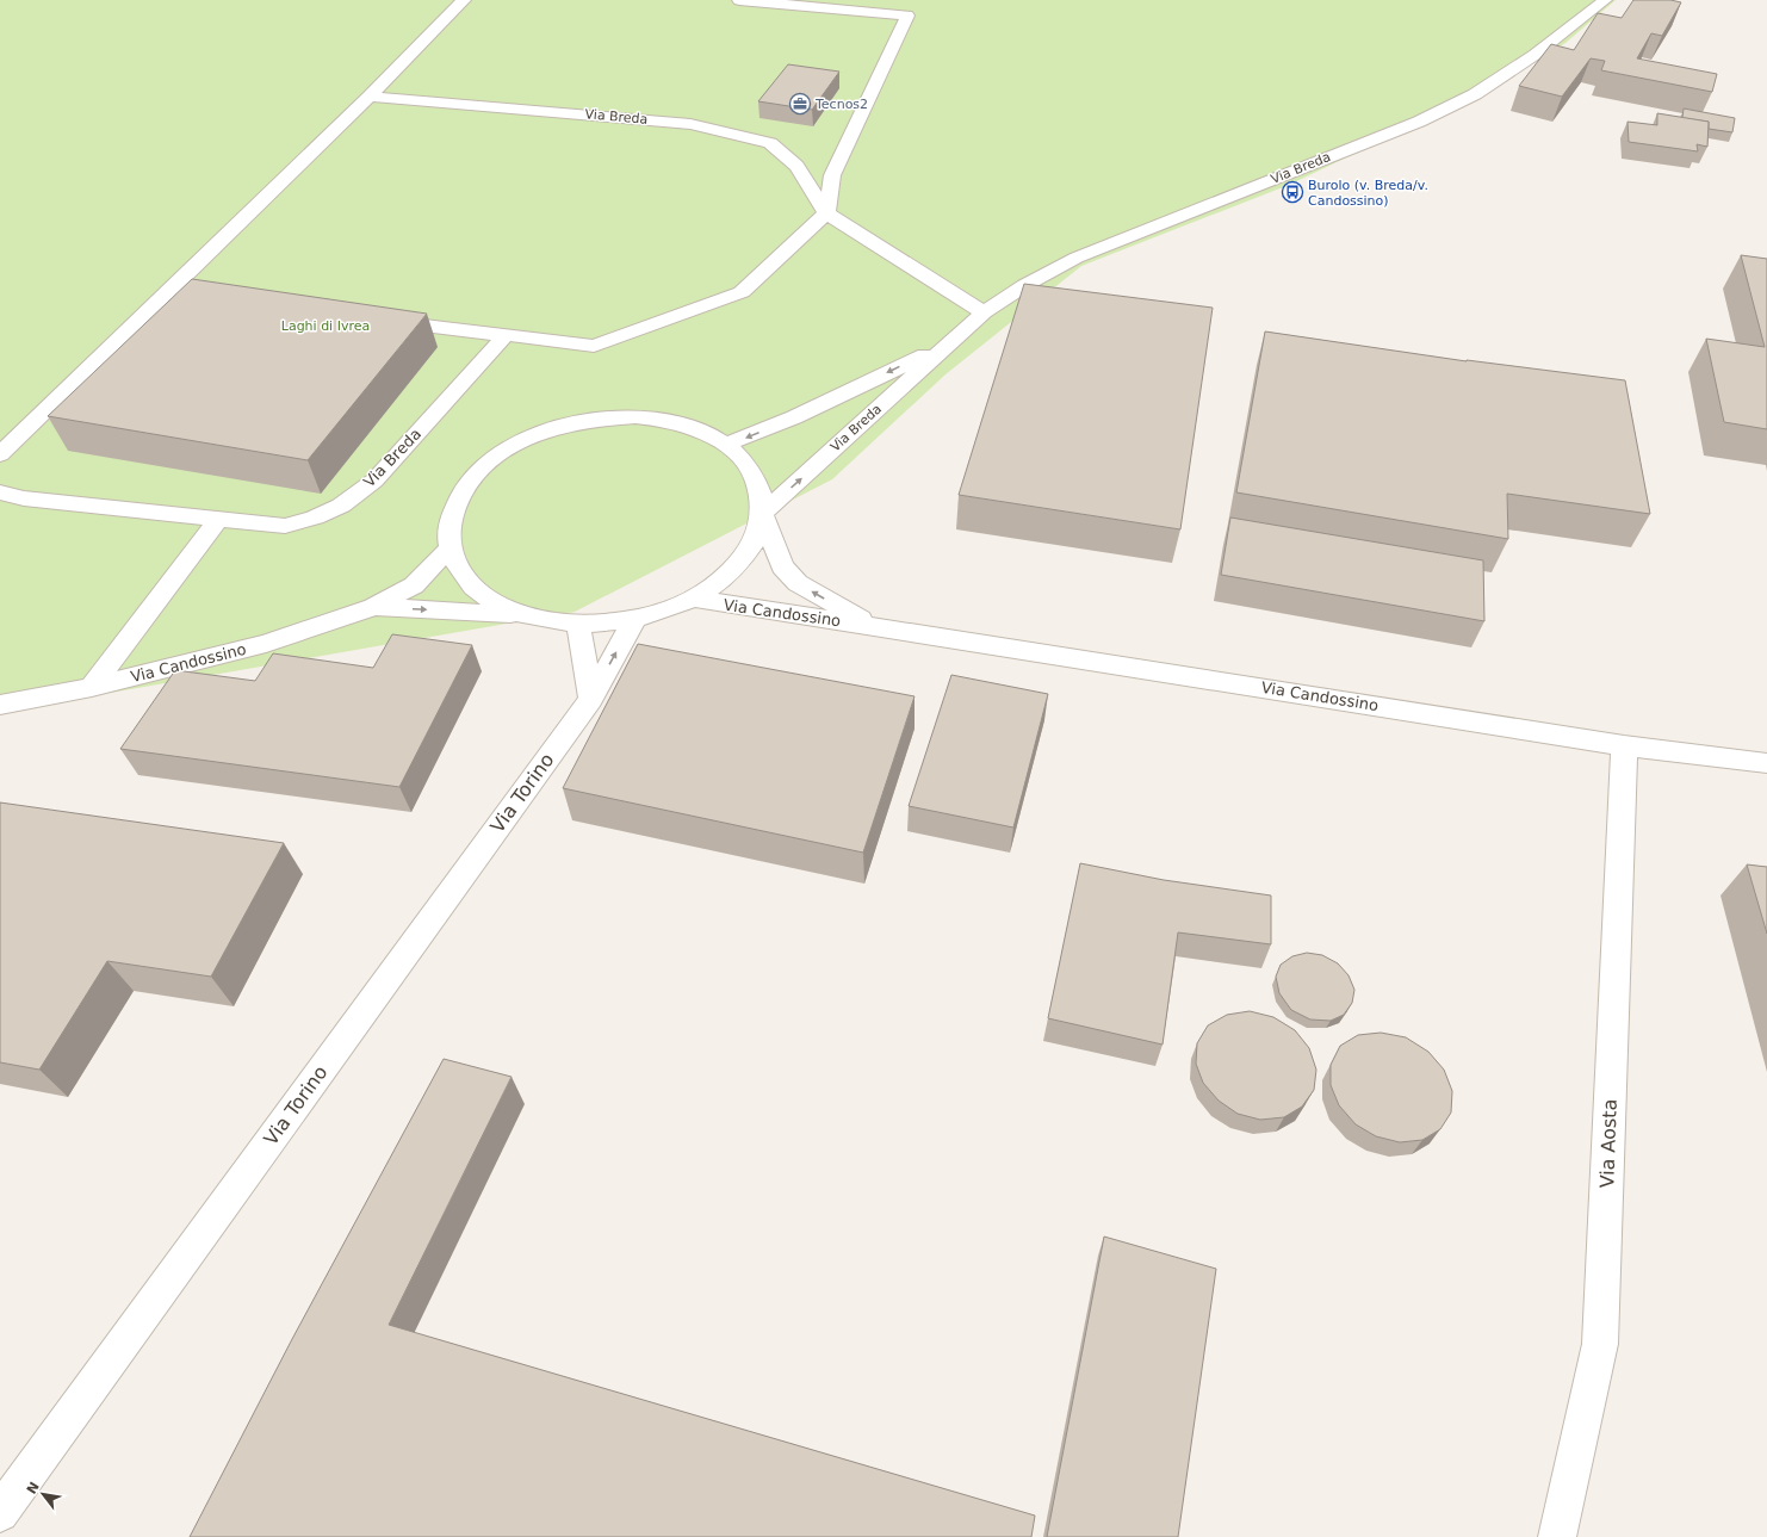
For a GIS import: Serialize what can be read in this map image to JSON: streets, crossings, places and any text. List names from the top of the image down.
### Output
{
  "streets": {
    "street": [
      "Via Breda",
      "Via Candossino",
      "Via Torino",
      "Via Aosta"
    ]
  },
  "crossings": [
    ["Via Breda", "Via Candossino"],
    ["Via Candossino", "Via Aosta"]
  ],
  "parks": ["Laghi di Ivrea"],
  "places": {
    "office": ["Tecnos2"],
    "bus stop": ["Burolo (v. Breda/v. Candossino)"]
  },
  "north": "top left"
}
